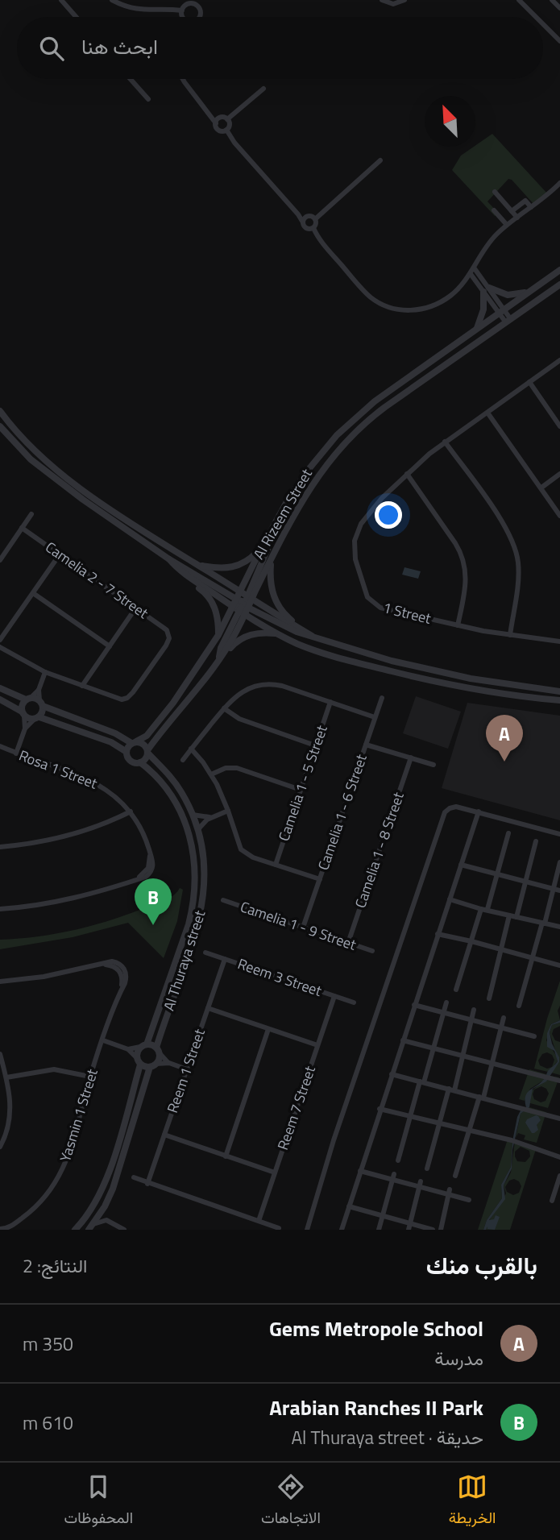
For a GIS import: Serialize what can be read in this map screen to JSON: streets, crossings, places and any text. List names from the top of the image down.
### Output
{
  "streets": {
    "street": [
      "Al Rizeem Street",
      "Camelia 2 - 7 Street",
      "1 Street",
      "Rosa 1 Street",
      "Camelia 1 - 5 Street",
      "Camelia 1 - 6 Street",
      "Camelia 1 - 8 Street",
      "Camelia 1 - 9 Street",
      "Al Thuraya street",
      "Reem 3 Street",
      "Reem 1 Street",
      "Reem 7 Street",
      "Yasmin 1 Street"
    ]
  },
  "crossings": [
    ["Al Rizeem Street", "Al Thuraya street"],
    ["Camelia 1 - 6 Street", "Camelia 1 - 9 Street"],
    ["Camelia 1 - 8 Street", "Camelia 1 - 9 Street"],
    ["Reem 3 Street", "Reem 1 Street"],
    ["Reem 3 Street", "Reem 7 Street"]
  ],
  "north": "top left",
  "page": {
    "search": "ابحث هنا",
    "pins": ["A", "B"],
    "heading": ["بالقرب منك", "النتائج: 2"],
    "list": [
      {
        "mark": "A",
        "name": "Gems Metropole School",
        "note": "مدرسة",
        "value": "350 m"
      },
      {
        "mark": "B",
        "name": "Arabian Ranches II Park",
        "note": "حديقة · Al Thuraya street",
        "value": "610 m"
      }
    ],
    "nav": ["الخريطة", "الاتجاهات", "المحفوظات"]
  }
}
